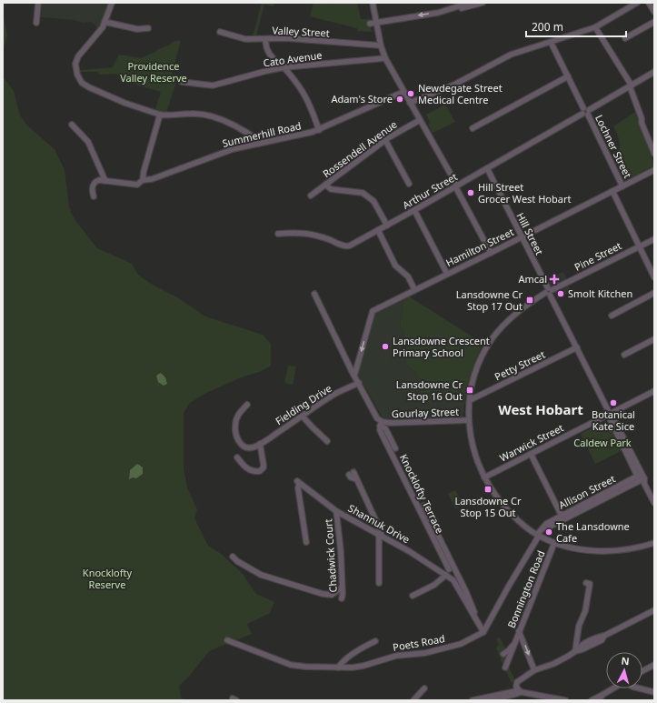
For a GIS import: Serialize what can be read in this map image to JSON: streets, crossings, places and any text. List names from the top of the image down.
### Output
{
  "streets": {
    "street": [
      "Valley Street",
      "Cato Avenue",
      "Summerhill Road",
      "Lochner Street",
      "Rossendell Avenue",
      "Arthur Street",
      "Hill Street",
      "Hamilton Street",
      "Pine Street",
      "Petty Street",
      "Fielding Drive",
      "Gourlay Street",
      "Warwick Street",
      "Allison Street",
      "Knocklofty Terrace",
      "Shannuk Drive",
      "Chadwick Court",
      "Bonnington Road",
      "Poets Road"
    ]
  },
  "crossings": [
    ["Lochner Street", "Arthur Street"],
    ["Lochner Street", "Hamilton Street"],
    ["Arthur Street", "Hill Street"],
    ["Hill Street", "Hamilton Street"],
    ["Hill Street", "Pine Street"],
    ["Hill Street", "Petty Street"],
    ["Hill Street", "Warwick Street"],
    ["Hill Street", "Allison Street"],
    ["Hamilton Street", "Knocklofty Terrace"],
    ["Pine Street", "Petty Street"],
    ["Pine Street", "Gourlay Street"],
    ["Pine Street", "Warwick Street"],
    ["Pine Street", "Allison Street"],
    ["Pine Street", "Bonnington Road"],
    ["Fielding Drive", "Knocklofty Terrace"],
    ["Gourlay Street", "Knocklofty Terrace"],
    ["Knocklofty Terrace", "Shannuk Drive"],
    ["Knocklofty Terrace", "Poets Road"],
    ["Shannuk Drive", "Chadwick Court"]
  ],
  "districts": ["West Hobart"],
  "parks": ["Providence Valley Reserve", "Caldew Park", "Knocklofty Reserve"],
  "places": {
    "other": [
      "Newdegate Street Medical Centre",
      "Adam's Store",
      "Hill Street Grocer West Hobart",
      "Smolt Kitchen",
      "Lansdowne Crescent Primary School",
      "Botanical Kate Sice",
      "The Lansdowne Cafe"
    ],
    "health": ["Amcal"],
    "transit": ["Lansdowne Cr Stop 17 Out", "Lansdowne Cr Stop 16 Out", "Lansdowne Cr Stop 15 Out"]
  },
  "scale_bar": "200 m",
  "north": "top"
}
